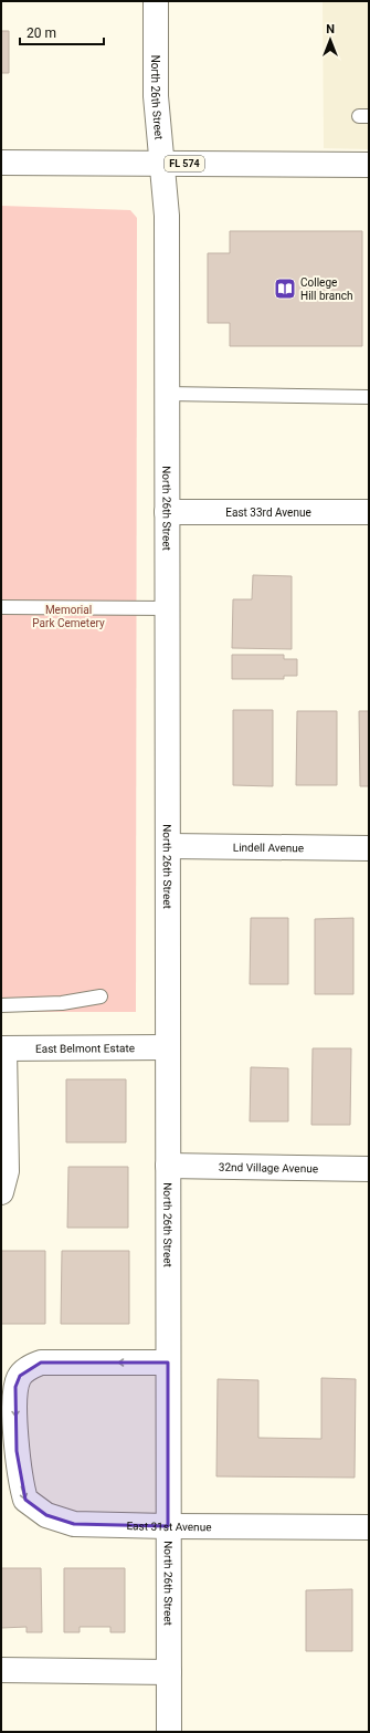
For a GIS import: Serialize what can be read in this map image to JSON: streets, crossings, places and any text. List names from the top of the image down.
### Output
{
  "streets": {
    "street": [
      "North 26th Street",
      "FL 574",
      "East 33rd Avenue",
      "Lindell Avenue",
      "East Belmont Estate",
      "32nd Village Avenue",
      "East 31st Avenue"
    ]
  },
  "crossings": [
    ["North 26th Street", "FL 574"],
    ["North 26th Street", "East 33rd Avenue"],
    ["North 26th Street", "Lindell Avenue"],
    ["North 26th Street", "East Belmont Estate"],
    ["North 26th Street", "32nd Village Avenue"],
    ["North 26th Street", "East 31st Avenue"]
  ],
  "parks": ["Memorial Park Cemetery"],
  "places": {
    "library": ["College Hill branch"]
  },
  "scale_bar": "20 m",
  "north": "top"
}
